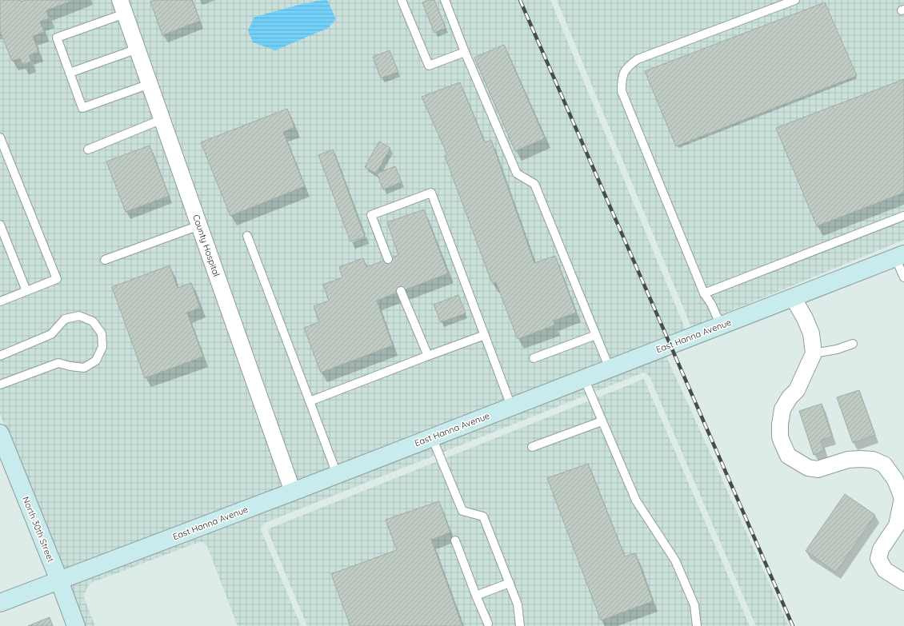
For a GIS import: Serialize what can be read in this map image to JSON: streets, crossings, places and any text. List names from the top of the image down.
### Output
{
  "streets": {
    "street": ["County Hospital", "East Hanna Avenue", "North 30th Street"]
  },
  "crossings": [
    ["County Hospital", "East Hanna Avenue"],
    ["East Hanna Avenue", "North 30th Street"]
  ]
}
